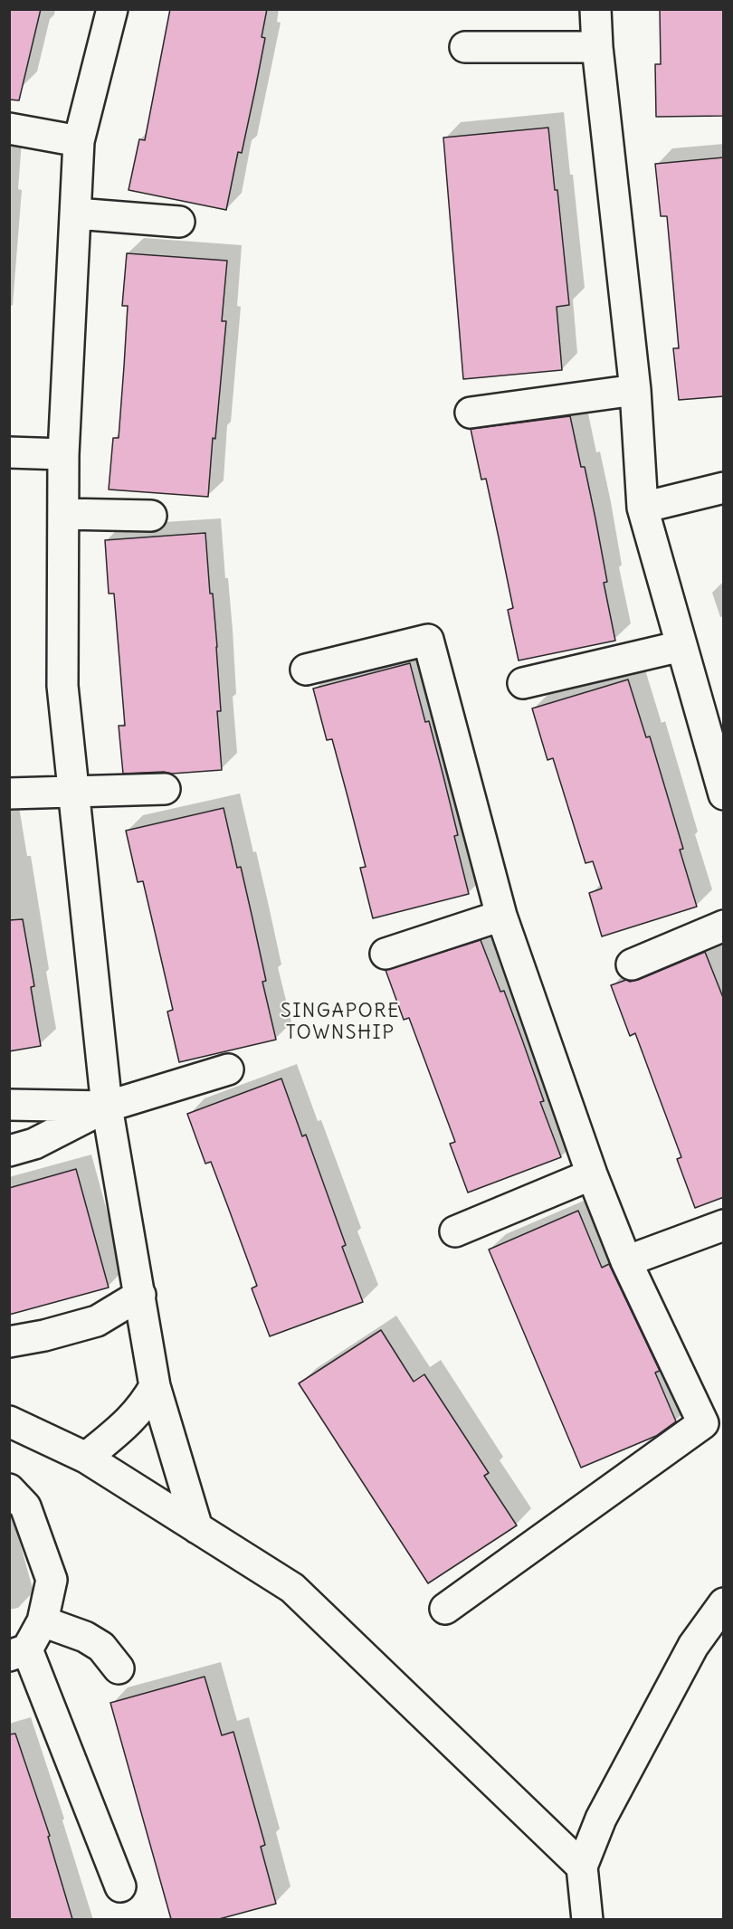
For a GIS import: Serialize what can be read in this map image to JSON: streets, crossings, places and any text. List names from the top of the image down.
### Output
{
  "districts": ["SINGAPORE TOWNSHIP"]
}
